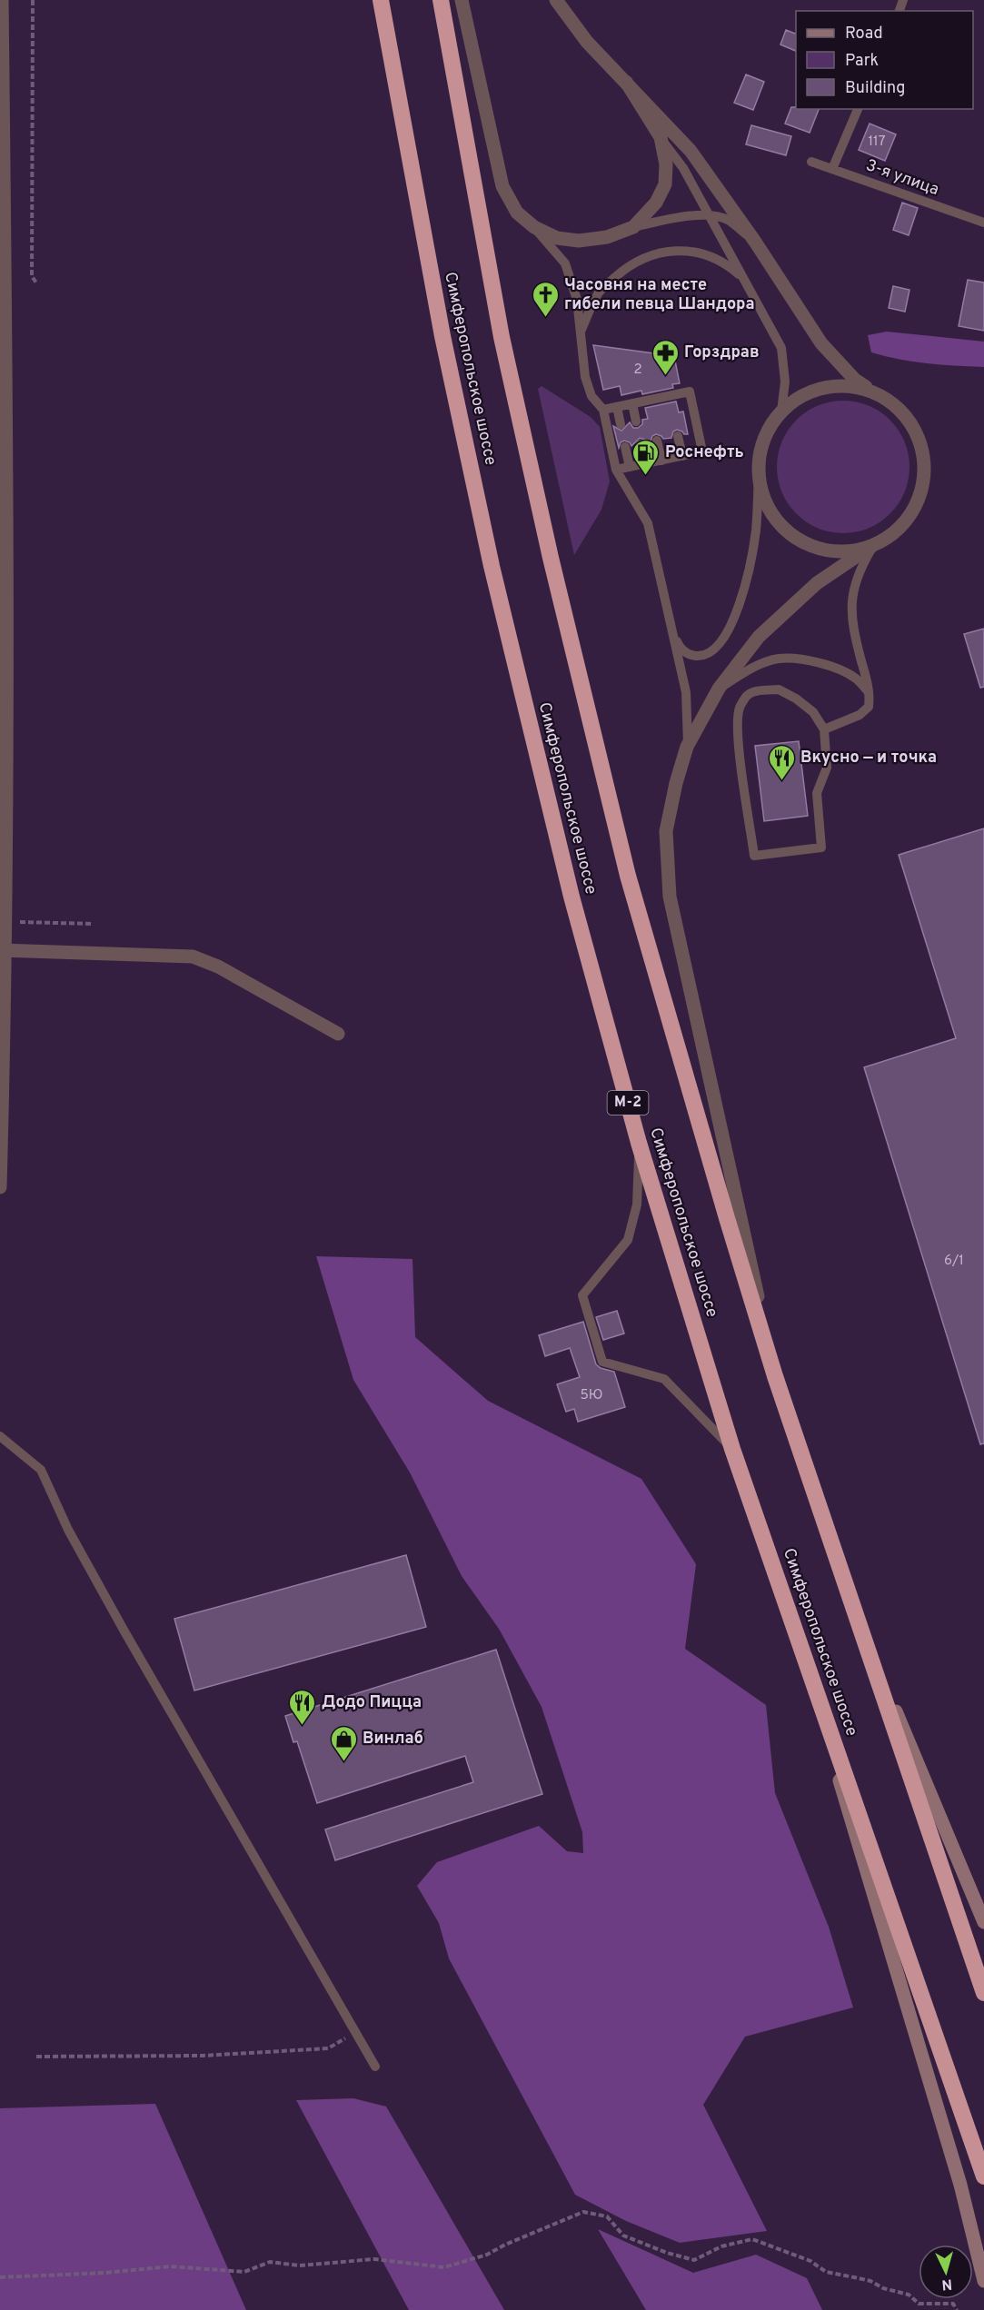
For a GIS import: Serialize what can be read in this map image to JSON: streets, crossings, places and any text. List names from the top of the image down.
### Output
{
  "streets": {
    "highway": ["Симферопольское шоссе", "М-2"],
    "lane": ["3-я улица"]
  },
  "places": {
    "church": ["Часовня на месте гибели певца Шандора"],
    "pharmacy": ["Горздрав"],
    "fuel station": ["Роснефть"],
    "restaurant": ["Вкусно — и точка", "Додо Пицца"],
    "shop": ["Винлаб"]
  },
  "house_numbers": [
    "117",
    "2",
    "6/1",
    "5Ю"
  ],
  "legend": ["Road", "Park", "Building"],
  "north": "bottom"
}
